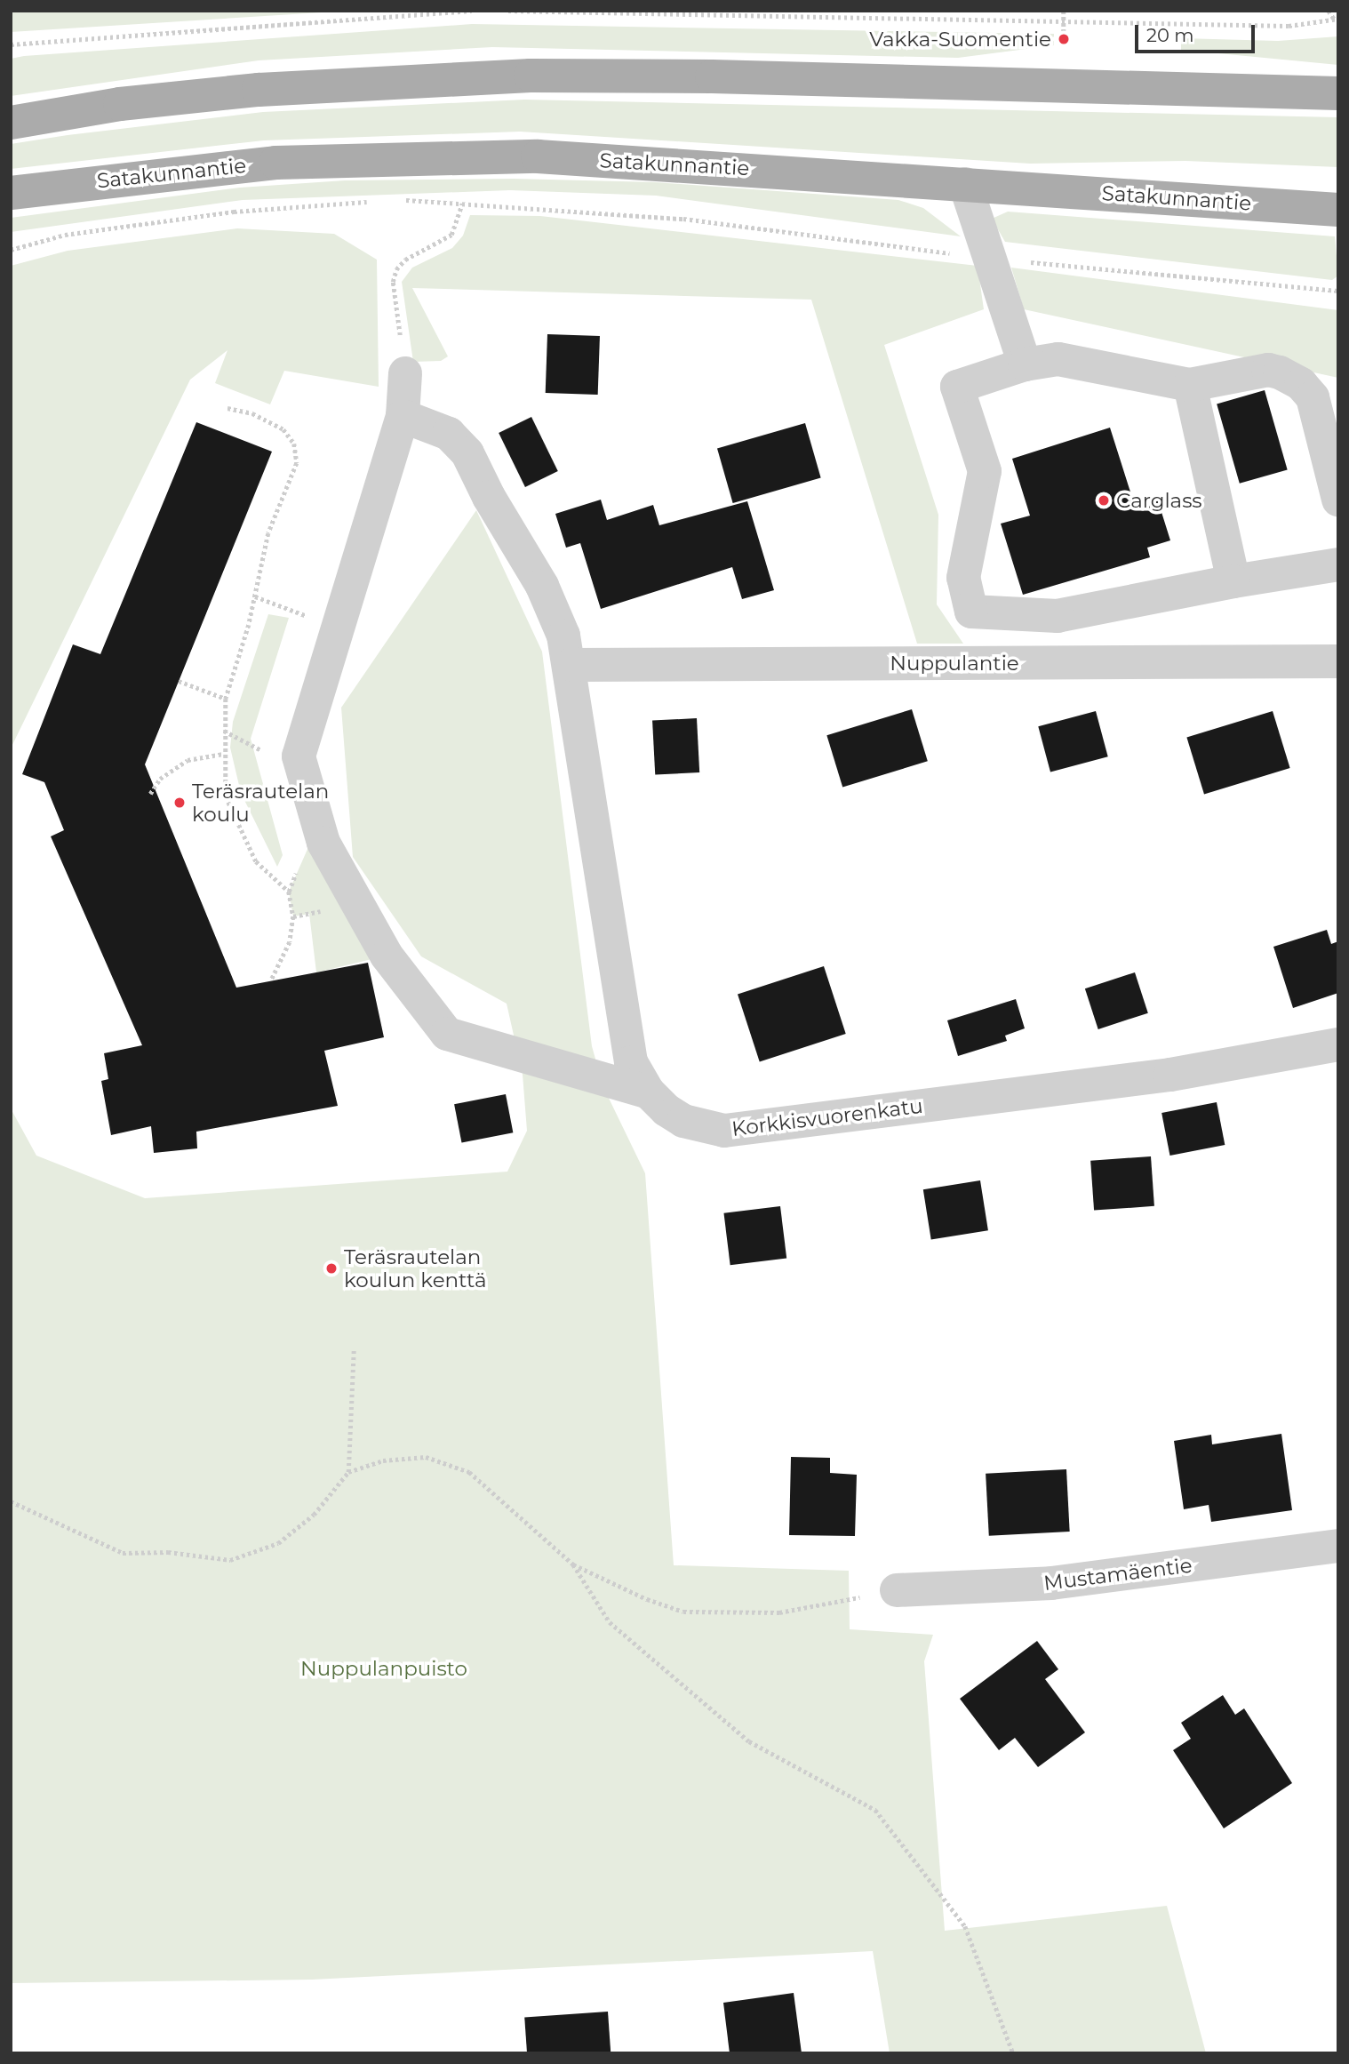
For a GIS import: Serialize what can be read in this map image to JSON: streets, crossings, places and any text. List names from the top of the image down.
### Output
{
  "streets": {
    "main road": ["Satakunnantie"],
    "street": ["Nuppulantie", "Korkkisvuorenkatu", "Mustamäentie"]
  },
  "crossings": [
    ["Nuppulantie", "Korkkisvuorenkatu"]
  ],
  "parks": ["Nuppulanpuisto"],
  "places": [
    "Vakka-Suomentie",
    "Carglass",
    "Teräsrautelan koulu",
    "Teräsrautelan koulun kenttä"
  ],
  "scale_bar": "20 m"
}
